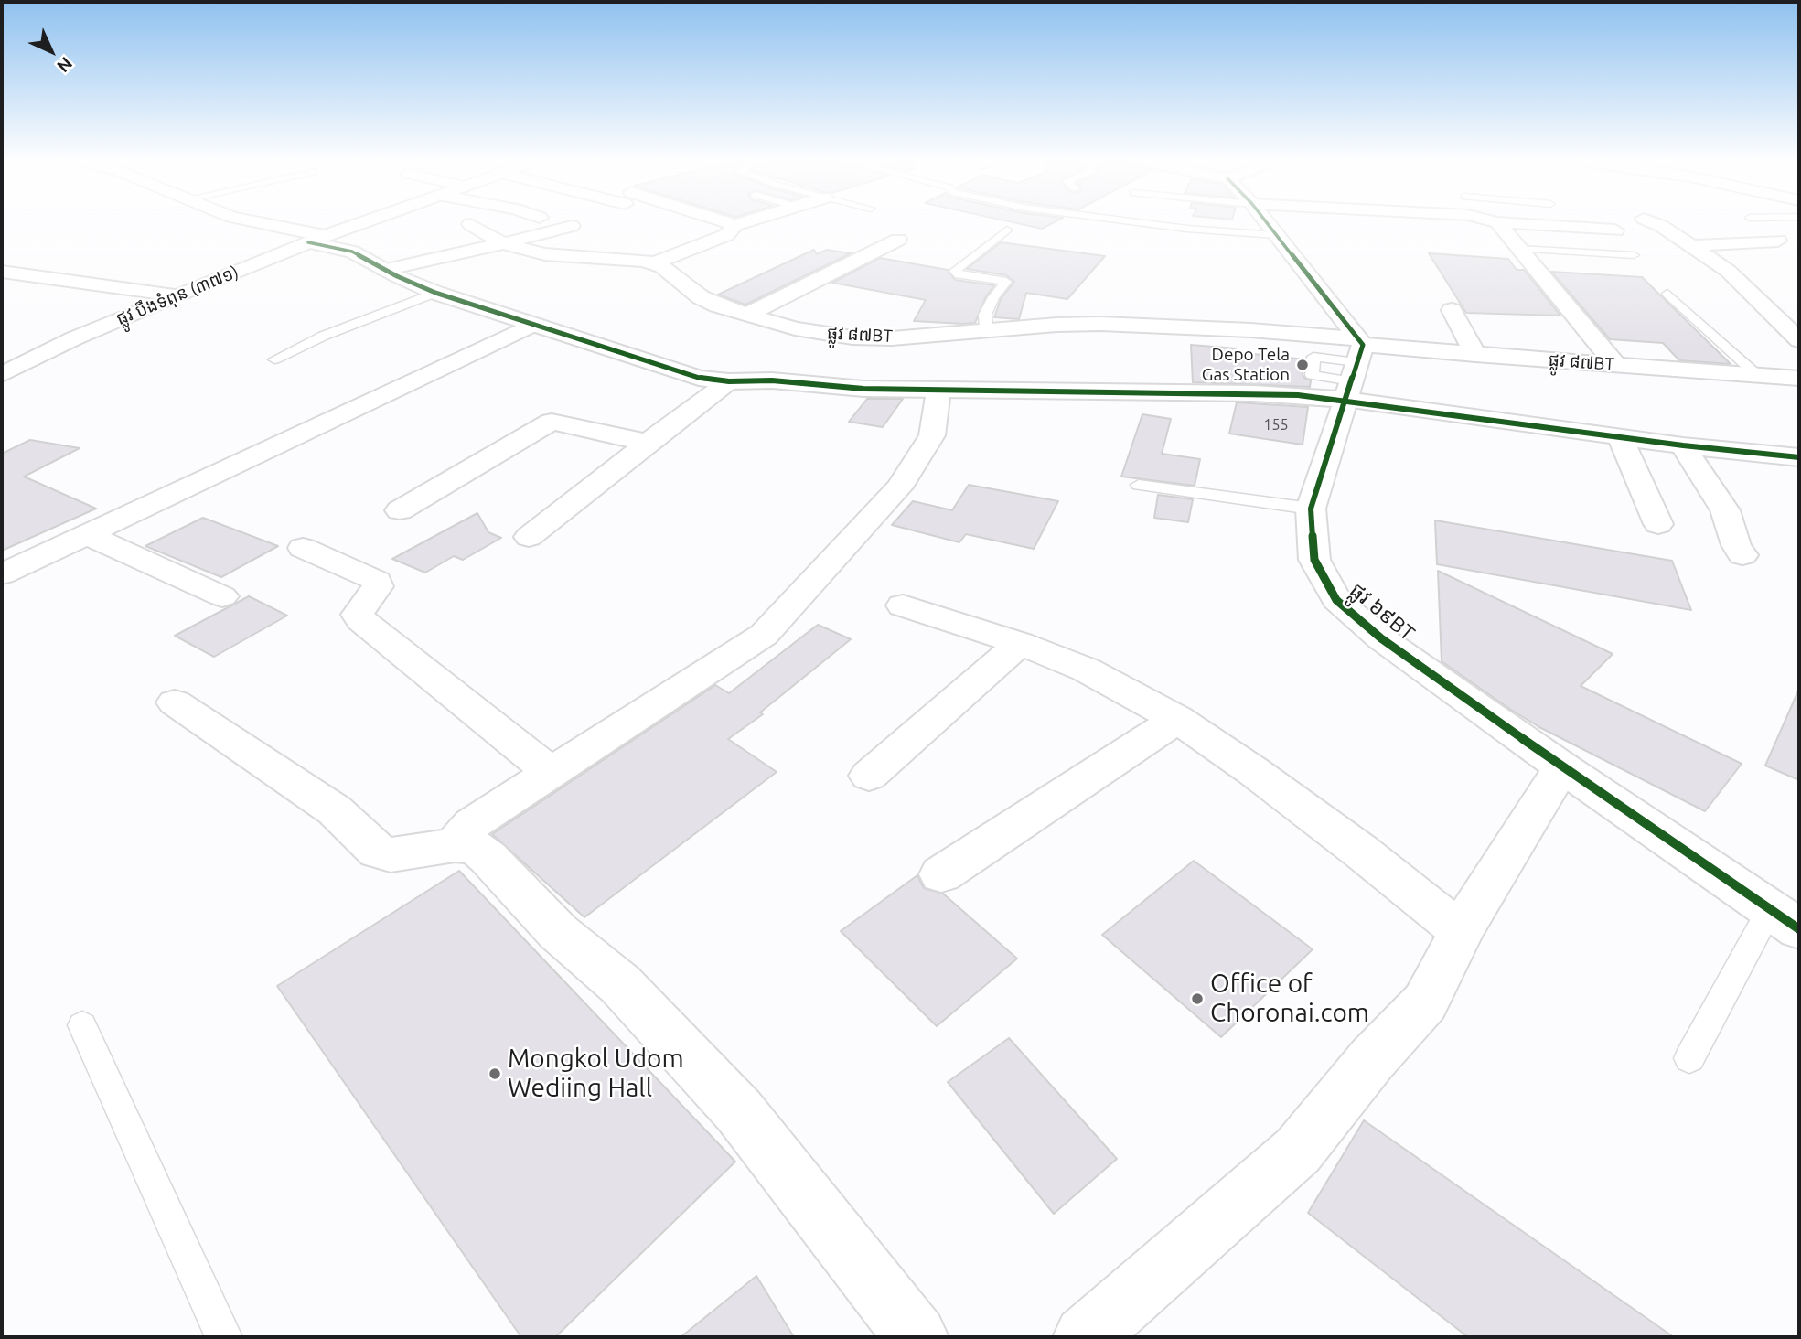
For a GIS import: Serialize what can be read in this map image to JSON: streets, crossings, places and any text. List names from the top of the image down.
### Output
{
  "streets": {
    "street": ["ផ្លូវ បឹងទំពុន (៣៧១)", "ផ្លូវ ៨៧BT", "ផ្លូវ ៦៩BT"]
  },
  "crossings": [
    ["ផ្លូវ ៨៧BT", "ផ្លូវ ៦៩BT"]
  ],
  "places": ["Depo Tela Gas Station", "Office of Choronai.com", "Mongkol Udom Wediing Hall"],
  "house_numbers": ["155"],
  "north": "bottom right"
}
